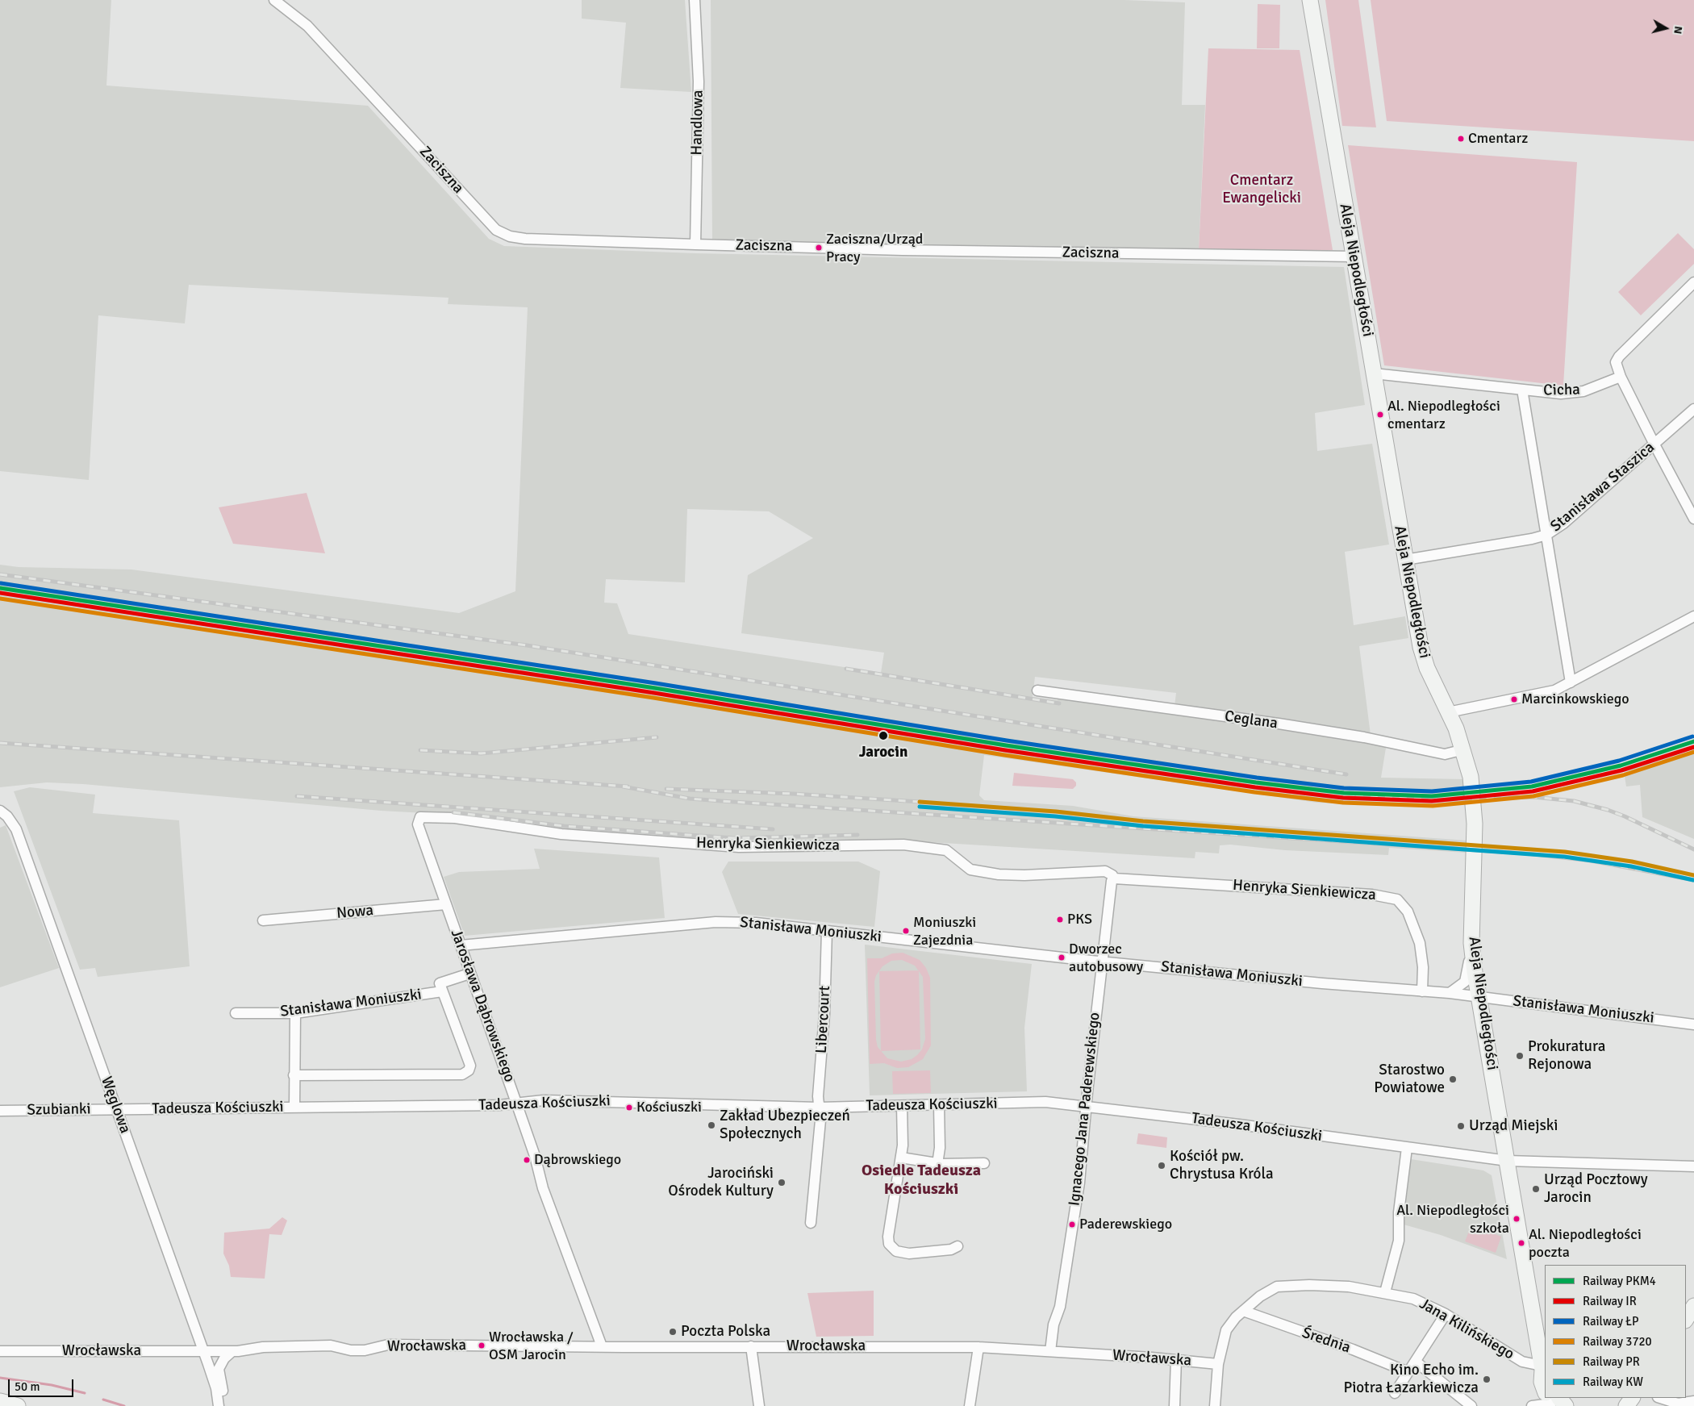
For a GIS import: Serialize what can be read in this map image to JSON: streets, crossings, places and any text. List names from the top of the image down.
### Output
{
  "streets": {
    "main road": ["Aleja Niepodległości"],
    "street": [
      "Handlowa",
      "Zaciszna",
      "Cicha",
      "Stanisława Staszica",
      "Ceglana",
      "Henryka Sienkiewicza",
      "Nowa",
      "Stanisława Moniuszki",
      "Jarosława Dąbrowskiego",
      "Libercourt",
      "Tadeusza Kościuszki",
      "Węglowa",
      "Ignacego Jana Paderewskiego",
      "Szubianki",
      "Jana Kilińskiego",
      "Średnia",
      "Wrocławska"
    ]
  },
  "crossings": [
    ["Handlowa", "Zaciszna"],
    ["Zaciszna", "Aleja Niepodległości"],
    ["Aleja Niepodległości", "Cicha"],
    ["Aleja Niepodległości", "Stanisława Staszica"],
    ["Aleja Niepodległości", "Ceglana"],
    ["Aleja Niepodległości", "Stanisława Moniuszki"],
    ["Aleja Niepodległości", "Tadeusza Kościuszki"],
    ["Aleja Niepodległości", "Jana Kilińskiego"],
    ["Henryka Sienkiewicza", "Stanisława Moniuszki"],
    ["Henryka Sienkiewicza", "Jarosława Dąbrowskiego"],
    ["Nowa", "Jarosława Dąbrowskiego"],
    ["Stanisława Moniuszki", "Jarosława Dąbrowskiego"],
    ["Stanisława Moniuszki", "Libercourt"],
    ["Stanisława Moniuszki", "Ignacego Jana Paderewskiego"],
    ["Jarosława Dąbrowskiego", "Tadeusza Kościuszki"],
    ["Jarosława Dąbrowskiego", "Wrocławska"],
    ["Libercourt", "Tadeusza Kościuszki"],
    ["Tadeusza Kościuszki", "Węglowa"],
    ["Tadeusza Kościuszki", "Ignacego Jana Paderewskiego"],
    ["Tadeusza Kościuszki", "Szubianki"],
    ["Węglowa", "Szubianki"],
    ["Węglowa", "Wrocławska"],
    ["Ignacego Jana Paderewskiego", "Wrocławska"],
    ["Jana Kilińskiego", "Średnia"],
    ["Jana Kilińskiego", "Wrocławska"]
  ],
  "districts": ["Osiedle Tadeusza Kościuszki"],
  "parks": ["Cmentarz Ewangelicki"],
  "places": [
    "Cmentarz",
    "Zaciszna/Urząd Pracy",
    "Al. Niepodległości cmentarz",
    "Marcinkowskiego",
    "Jarocin",
    "PKS",
    "Moniuszki Zajezdnia",
    "Dworzec autobusowy",
    "Prokuratura Rejonowa",
    "Starostwo Powiatowe",
    "Kościuszki",
    "Zakład Ubezpieczeń Społecznych",
    "Urząd Miejski",
    "Dąbrowskiego",
    "Kościół pw. Chrystusa Króla",
    "Jarociński Ośrodek Kultury",
    "Urząd Pocztowy Jarocin",
    "Al. Niepodległości szkoła",
    "Paderewskiego",
    "Al. Niepodległości poczta",
    "Poczta Polska",
    "Wrocławska / OSM Jarocin",
    "Kino Echo im. Piotra Łazarkiewicza"
  ],
  "lines": [
    "rail line ŁP",
    "rail line PKM4",
    "rail line IR",
    "rail line 3720",
    "rail line PR",
    "rail line KW"
  ],
  "legend": [
    "Railway PKM4",
    "Railway IR",
    "Railway ŁP",
    "Railway 3720",
    "Railway PR",
    "Railway KW"
  ],
  "scale_bar": "50 m",
  "north": "right"
}
